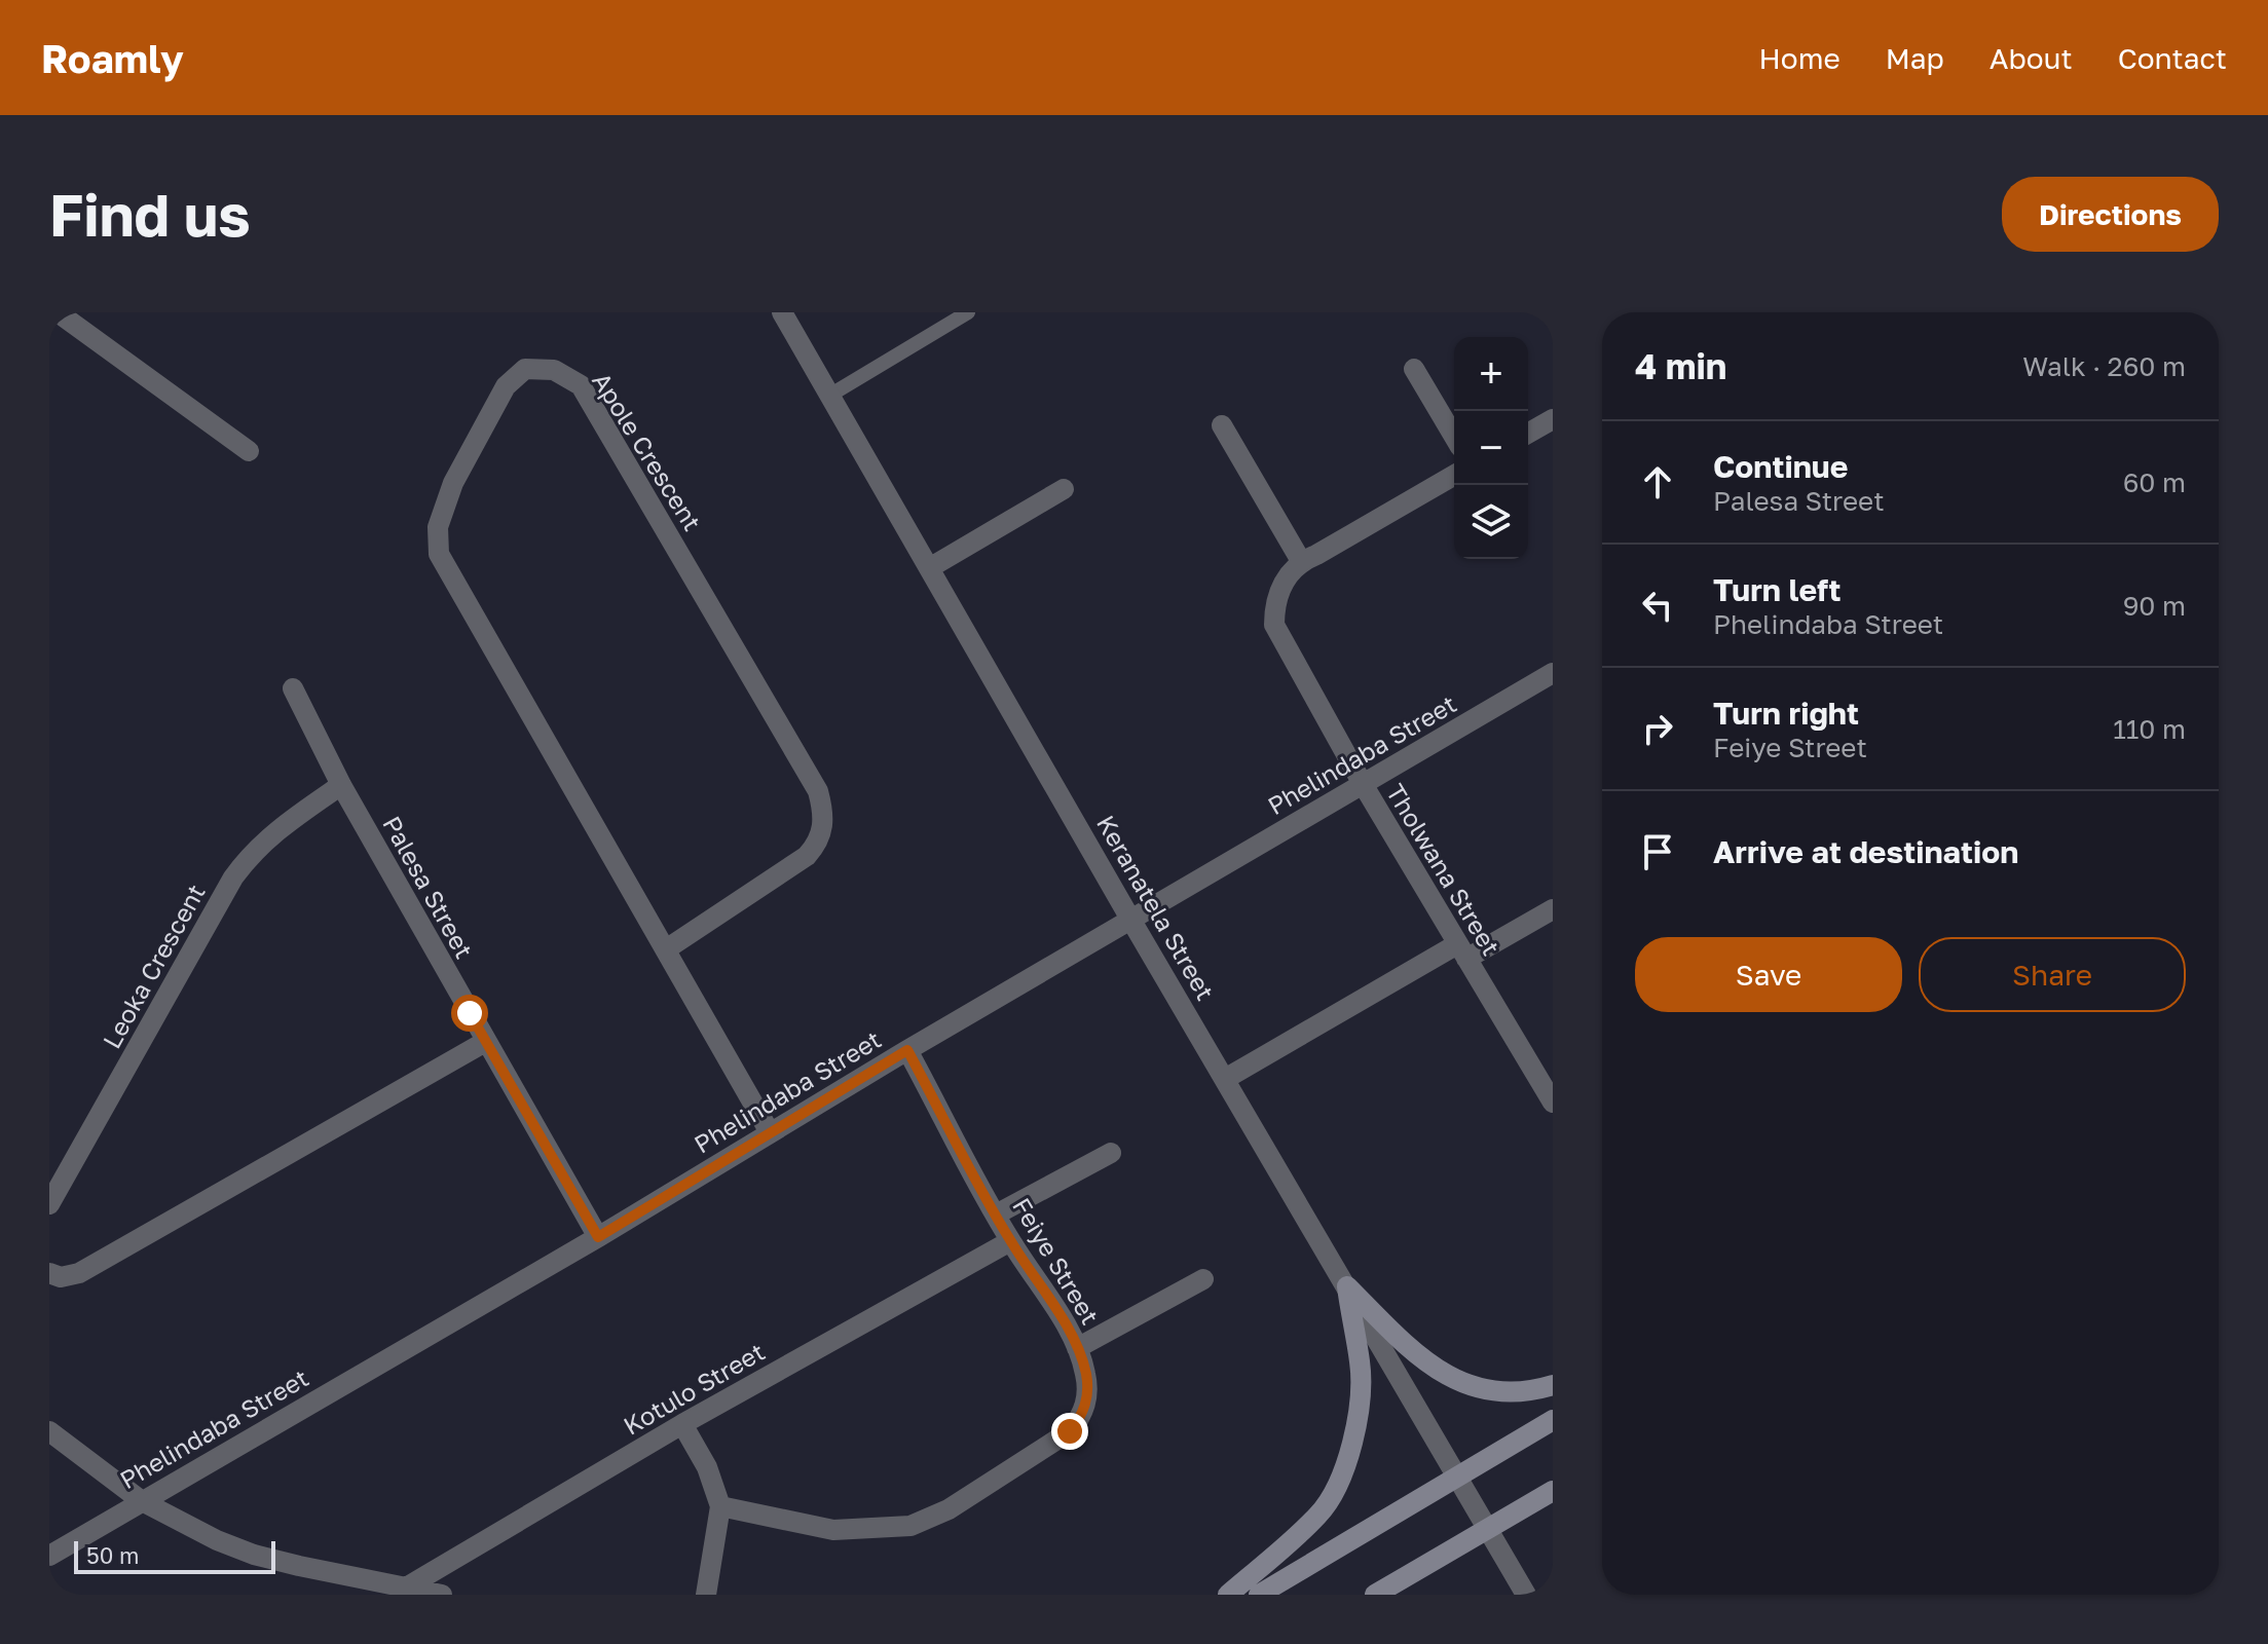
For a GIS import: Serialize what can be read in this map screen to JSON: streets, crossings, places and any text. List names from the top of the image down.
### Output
{
  "streets": {
    "street": [
      "Apole Crescent",
      "Phelindaba Street",
      "Tholwana Street",
      "Palesa Street",
      "Keranatela Street",
      "Leoka Crescent",
      "Feiye Street",
      "Kotulo Street"
    ]
  },
  "crossings": [
    ["Phelindaba Street", "Tholwana Street"],
    ["Phelindaba Street", "Palesa Street"],
    ["Phelindaba Street", "Keranatela Street"],
    ["Phelindaba Street", "Feiye Street"],
    ["Palesa Street", "Leoka Crescent"],
    ["Feiye Street", "Kotulo Street"]
  ],
  "scale_bar": "50 m",
  "page": {
    "header": "Roamly",
    "nav": [
      "Home",
      "Map",
      "About",
      "Contact"
    ],
    "buttons": [
      "Directions",
      ["Save", "Share"]
    ],
    "title": "Find us",
    "heading": ["4 min", "Walk · 260 m"],
    "map_buttons": ["+", "−"],
    "list": [
      ["Continue", "Palesa Street", "60 m"],
      ["Turn left", "Phelindaba Street", "90 m"],
      ["Turn right", "Feiye Street", "110 m"],
      "Arrive at destination"
    ],
    "scale": "50 m"
  }
}
